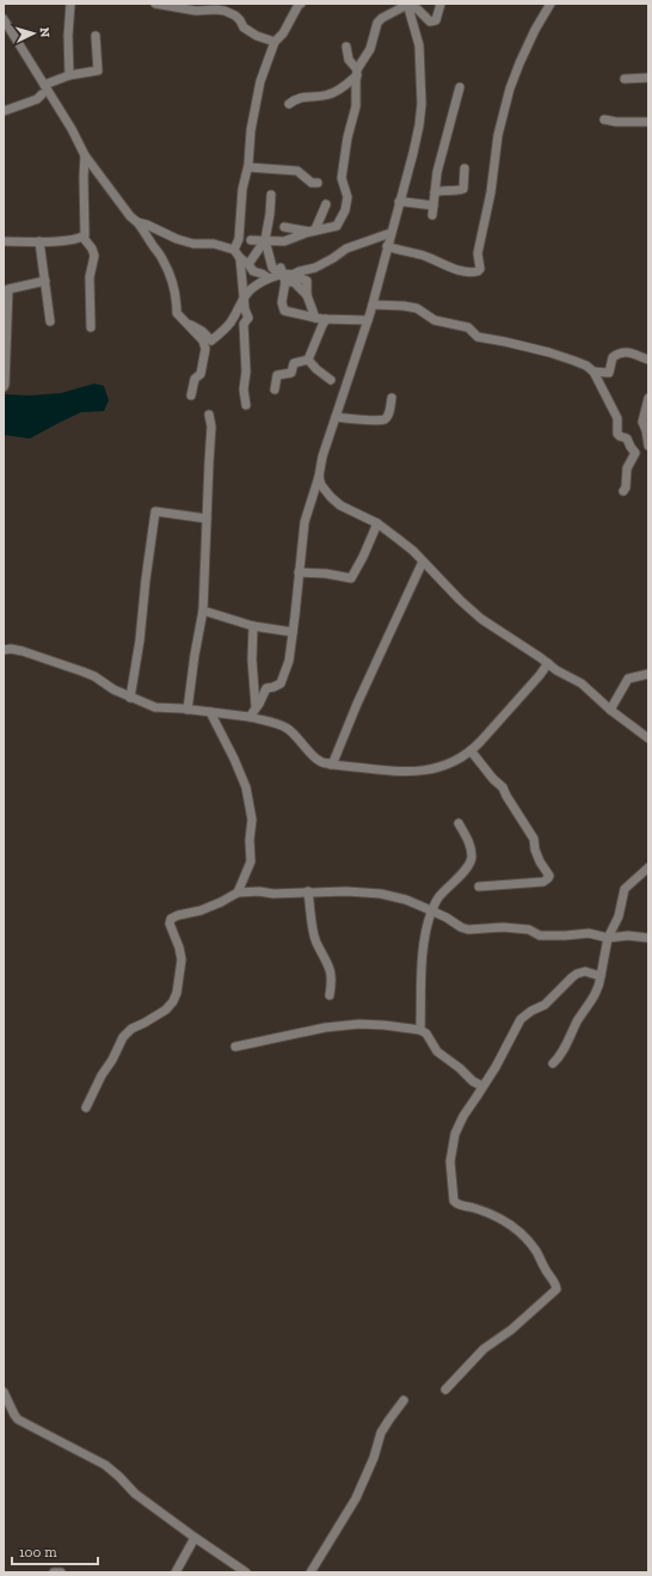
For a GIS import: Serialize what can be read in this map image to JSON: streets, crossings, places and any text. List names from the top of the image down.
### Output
{
  "scale_bar": "100 m",
  "north": "right"
}
